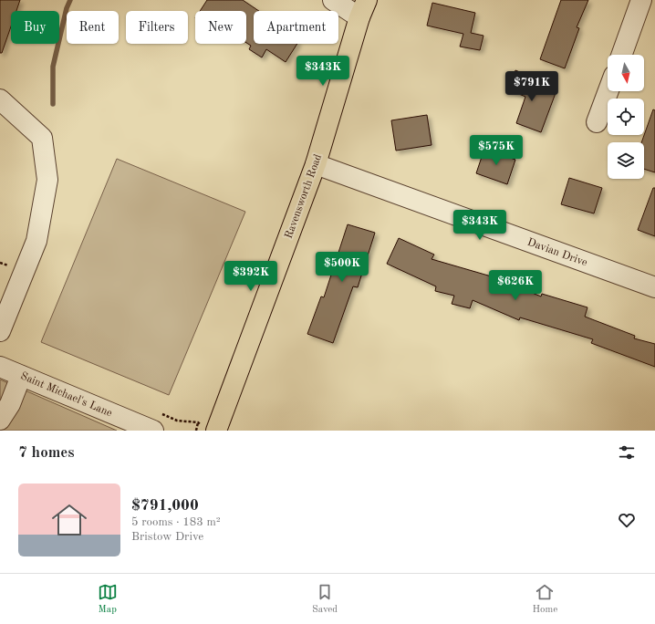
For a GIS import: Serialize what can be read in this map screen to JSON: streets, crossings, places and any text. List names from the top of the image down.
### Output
{
  "streets": {
    "main road": ["Ravensworth Road"],
    "street": ["Davian Drive", "Saint Michael's Lane"]
  },
  "crossings": [
    ["Ravensworth Road", "Davian Drive"]
  ],
  "north": "bottom",
  "page": {
    "chip": [
      "Buy",
      "Rent",
      "Filters",
      "New",
      "Apartment"
    ],
    "price": [
      "$343K",
      "$791K",
      "$575K",
      "$343K",
      "$500K",
      "$392K",
      "$626K"
    ],
    "heading": "7 homes",
    "list": [
      {
        "name": "$791,000",
        "note": "5 rooms · 183 m² · Bristow Drive"
      }
    ],
    "tabs": ["Map", "Saved", "Home"]
  }
}
